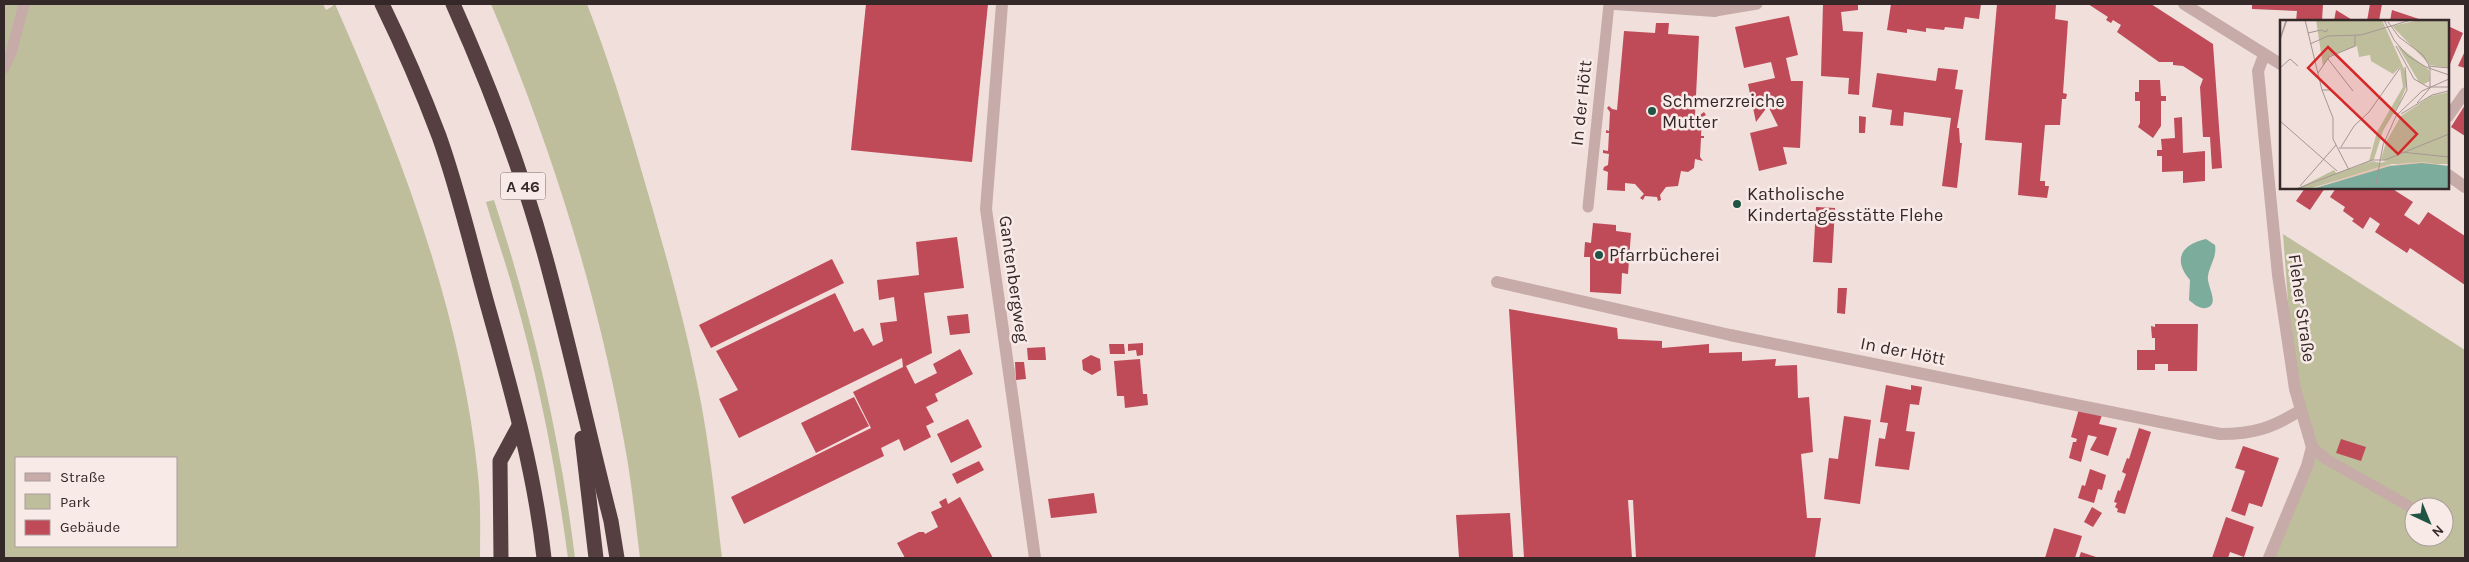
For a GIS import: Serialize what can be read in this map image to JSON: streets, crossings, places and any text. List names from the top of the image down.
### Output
{
  "streets": {
    "highway": ["A 46"],
    "street": ["In der Hött", "Gantenbergweg", "Fleher Straße"]
  },
  "crossings": [
    ["In der Hött", "Fleher Straße"]
  ],
  "places": ["Schmerzreiche Mutter", "Katholische Kindertagesstätte Flehe", "Pfarrbücherei"],
  "legend": ["Straße", "Park", "Gebäude"],
  "north": "bottom right"
}
